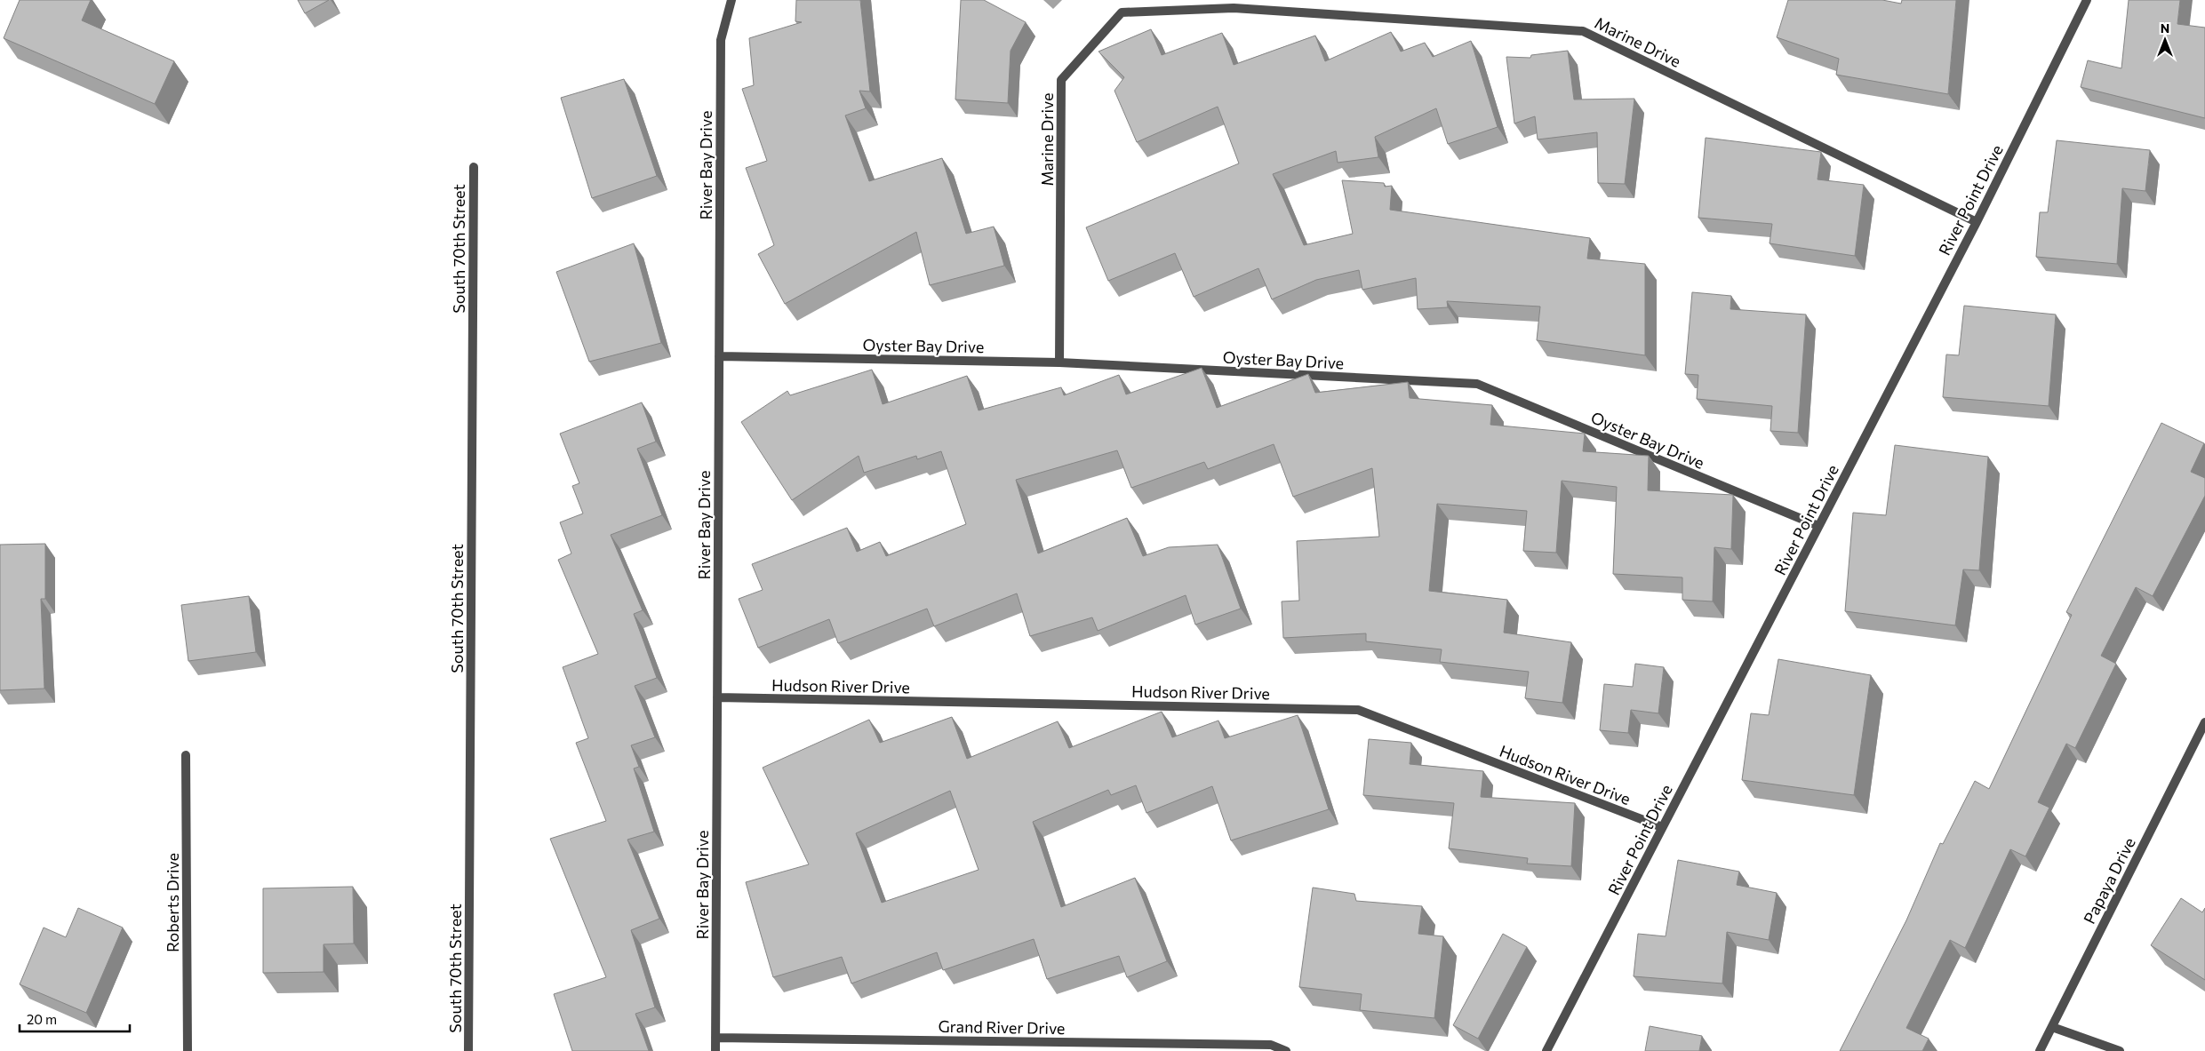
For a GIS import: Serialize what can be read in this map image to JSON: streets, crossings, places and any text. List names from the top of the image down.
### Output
{
  "streets": {
    "street": [
      "Marine Drive",
      "River Bay Drive",
      "River Point Drive",
      "South 70th Street",
      "Oyster Bay Drive",
      "Hudson River Drive",
      "Papaya Drive",
      "Roberts Drive",
      "Grand River Drive"
    ]
  },
  "crossings": [
    ["Marine Drive", "River Point Drive"],
    ["Marine Drive", "Oyster Bay Drive"],
    ["River Bay Drive", "Oyster Bay Drive"],
    ["River Bay Drive", "Hudson River Drive"],
    ["River Bay Drive", "Grand River Drive"],
    ["River Point Drive", "Oyster Bay Drive"],
    ["River Point Drive", "Hudson River Drive"]
  ],
  "scale_bar": "20 m",
  "north": "top"
}
